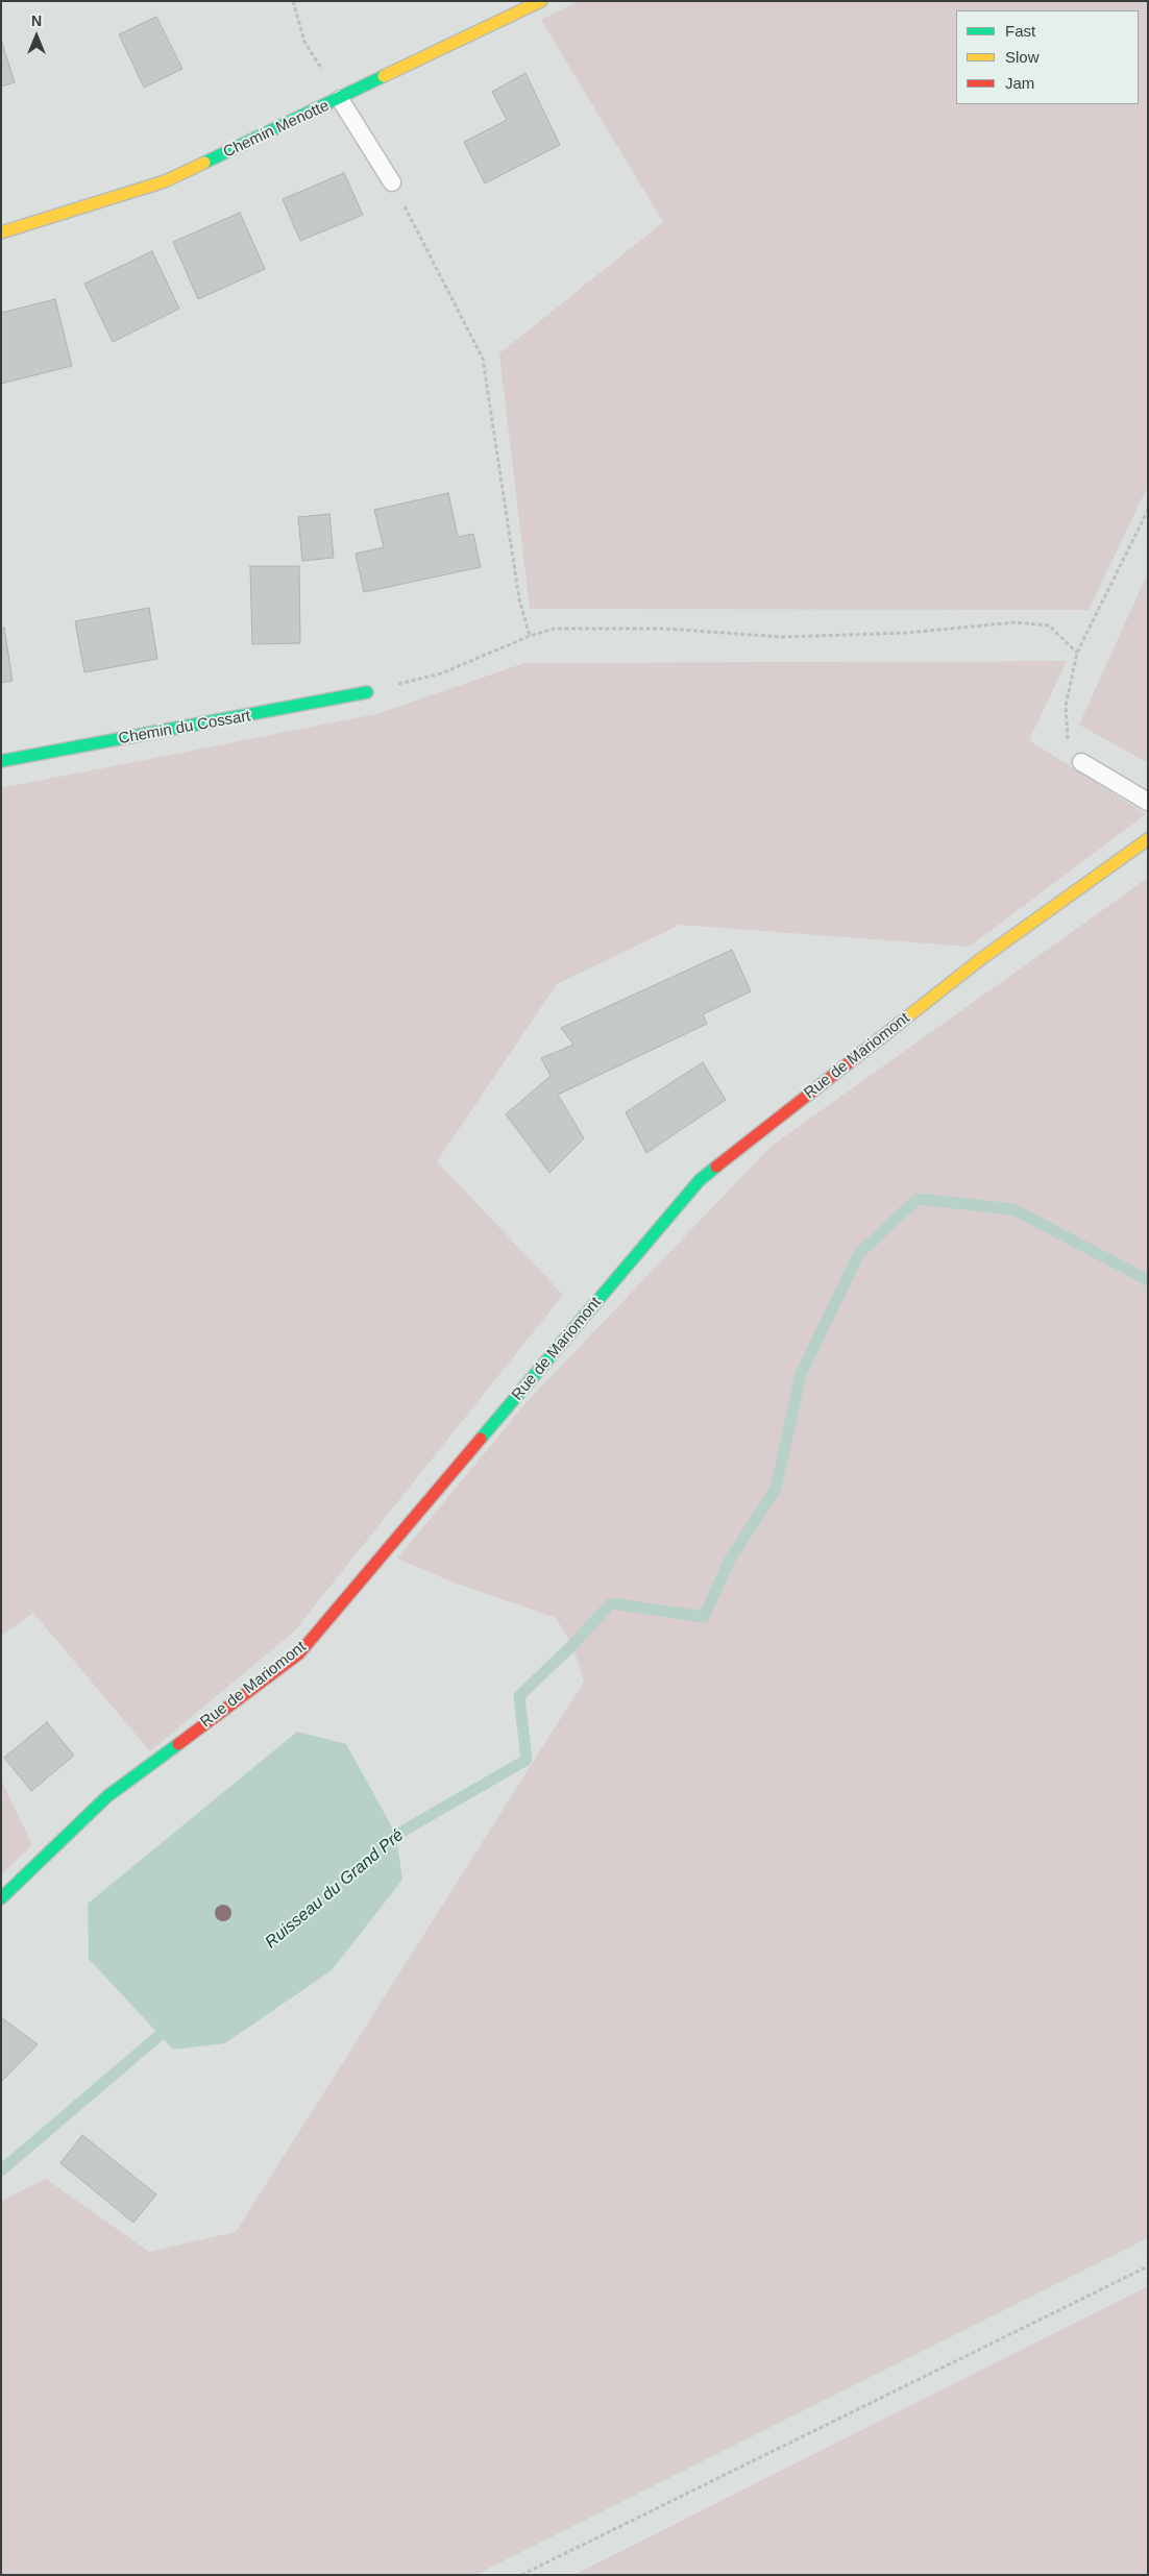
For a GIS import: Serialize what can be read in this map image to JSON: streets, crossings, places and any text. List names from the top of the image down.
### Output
{
  "streets": {
    "street": ["Chemin Menotte", "Chemin du Cossart", "Rue de Mariomont"]
  },
  "water": ["Ruisseau du Grand Pré"],
  "legend": ["Fast", "Slow", "Jam"],
  "north": "top"
}
